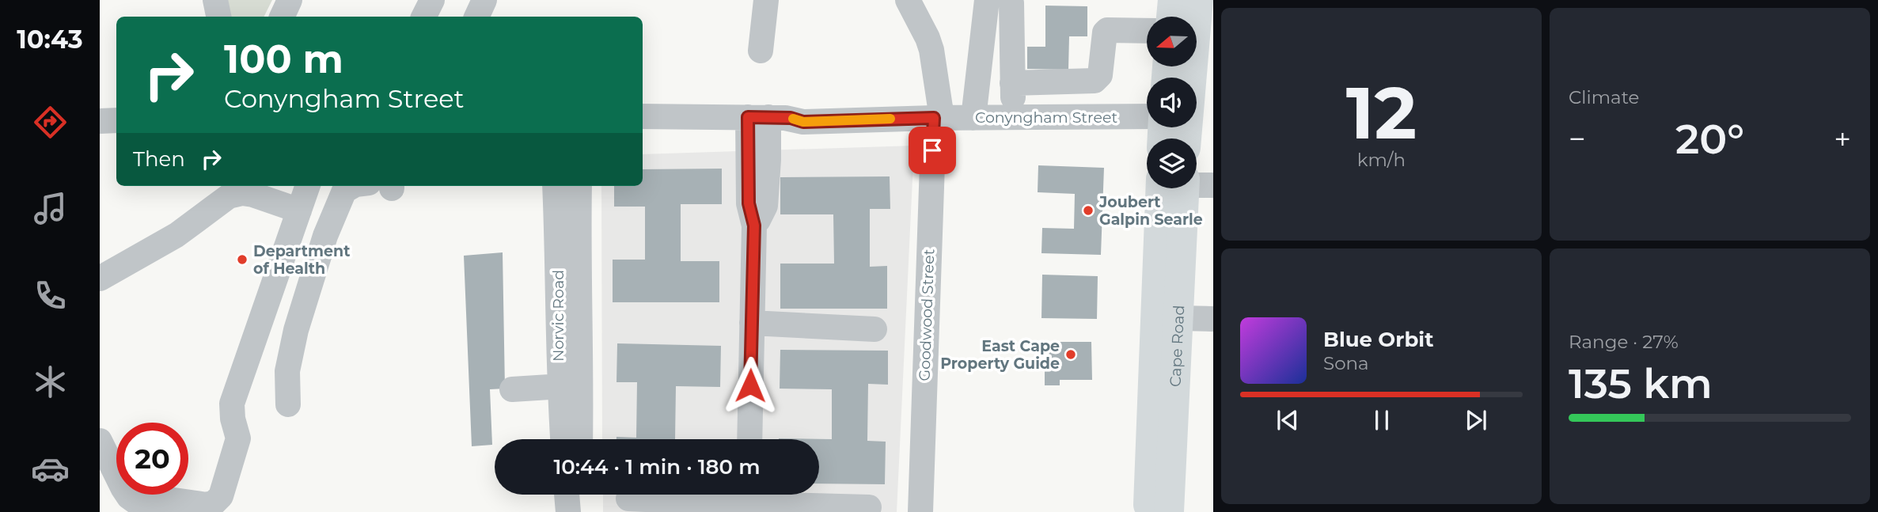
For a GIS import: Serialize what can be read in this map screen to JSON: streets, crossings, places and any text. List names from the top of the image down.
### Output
{
  "streets": {
    "main road": ["Cape Road"],
    "street": ["Conyngham Street", "Goodwood Street", "Norvic Road"]
  },
  "crossings": [
    ["Conyngham Street", "Goodwood Street"]
  ],
  "places": ["Joubert Galpin Searle", "Department of Health", "East Cape Property Guide"],
  "north": "left",
  "page": {
    "tabs": "10:43",
    "tile": [
      ["12", "km/h"],
      "Climate",
      ["Range · 27%", "135 km"]
    ],
    "turn": ["100 m", "Conyngham Street"],
    "heat": ["−", "20°", "+"],
    "then": "Then",
    "song": ["Blue Orbit", "Sona"],
    "limit": "20",
    "trip": "10:44 · 1 min · 180 m"
  }
}
